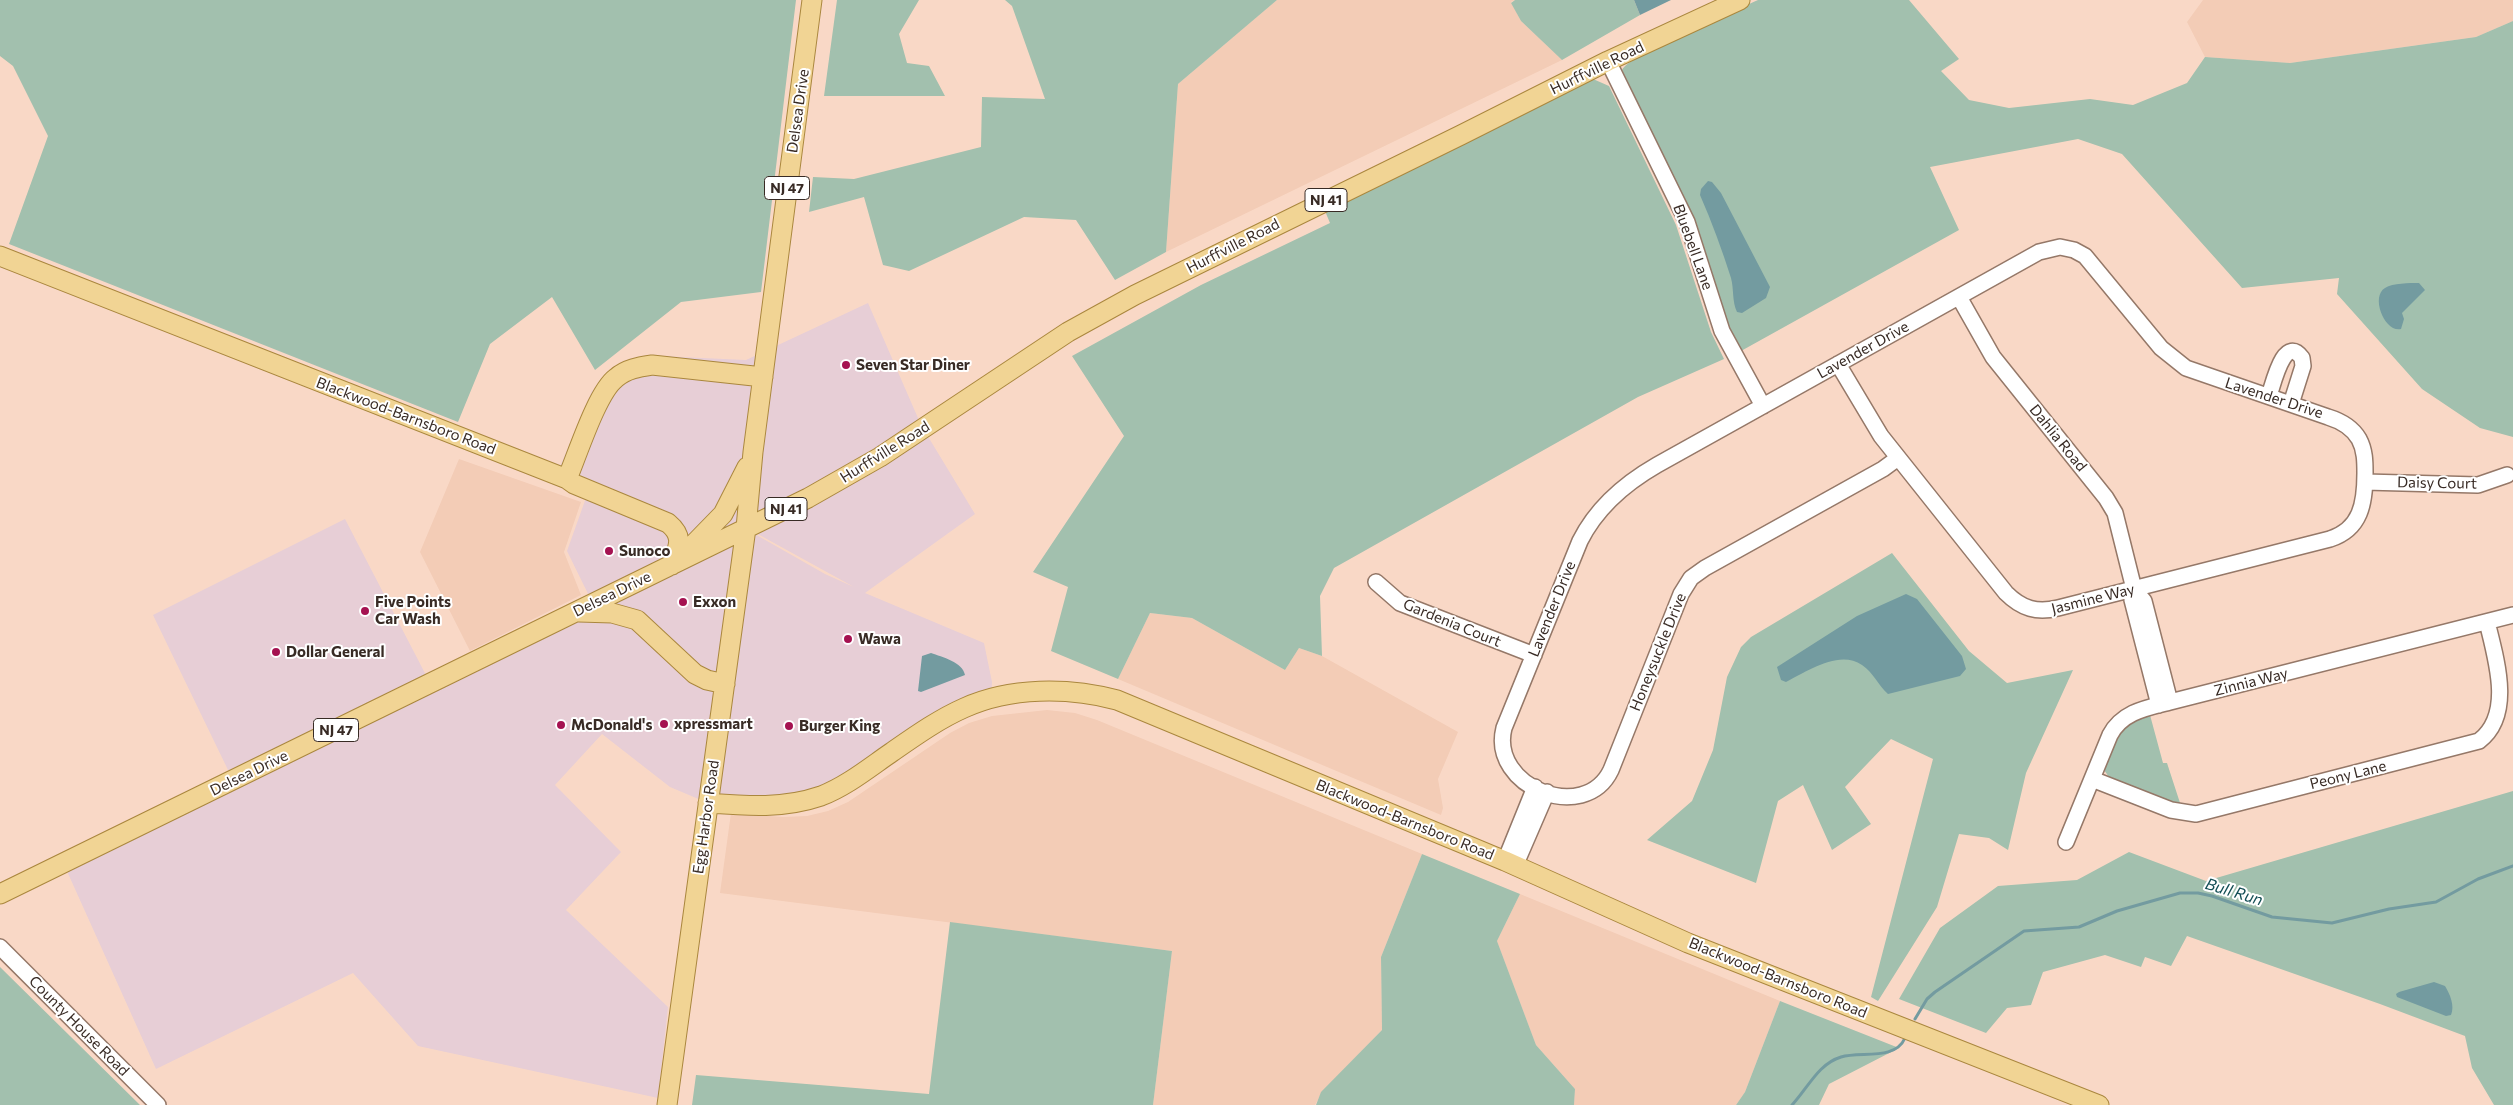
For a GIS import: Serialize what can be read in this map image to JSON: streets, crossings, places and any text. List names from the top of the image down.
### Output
{
  "streets": {
    "main road": [
      "Hurffville Road",
      "Delsea Drive",
      "NJ 47",
      "NJ 41",
      "Blackwood-Barnsboro Road",
      "Egg Harbor Road"
    ],
    "street": [
      "Bluebell Lane",
      "Lavender Drive",
      "Dahlia Road",
      "Daisy Court",
      "Jasmine Way",
      "Gardenia Court",
      "Honeysuckle Drive",
      "Zinnia Way",
      "Peony Lane",
      "County House Road"
    ]
  },
  "crossings": [
    ["Hurffville Road", "Delsea Drive"],
    ["Hurffville Road", "Bluebell Lane"],
    ["Hurffville Road", "Egg Harbor Road"],
    ["Delsea Drive", "NJ 47"],
    ["Delsea Drive", "Blackwood-Barnsboro Road"],
    ["Delsea Drive", "Egg Harbor Road"],
    ["NJ 47", "Blackwood-Barnsboro Road"],
    ["Bluebell Lane", "Lavender Drive"],
    ["Lavender Drive", "Dahlia Road"],
    ["Lavender Drive", "Daisy Court"],
    ["Lavender Drive", "Jasmine Way"],
    ["Lavender Drive", "Gardenia Court"],
    ["Lavender Drive", "Honeysuckle Drive"],
    ["Blackwood-Barnsboro Road", "Egg Harbor Road"],
    ["Dahlia Road", "Jasmine Way"],
    ["Dahlia Road", "Zinnia Way"],
    ["Daisy Court", "Jasmine Way"],
    ["Jasmine Way", "Honeysuckle Drive"],
    ["Zinnia Way", "Peony Lane"]
  ],
  "water": ["Bull Run"],
  "places": [
    "Seven Star Diner",
    "Sunoco",
    "Exxon",
    "Five Points Car Wash",
    "Wawa",
    "Dollar General",
    "xpressmart",
    "McDonald's",
    "Burger King"
  ]
}
